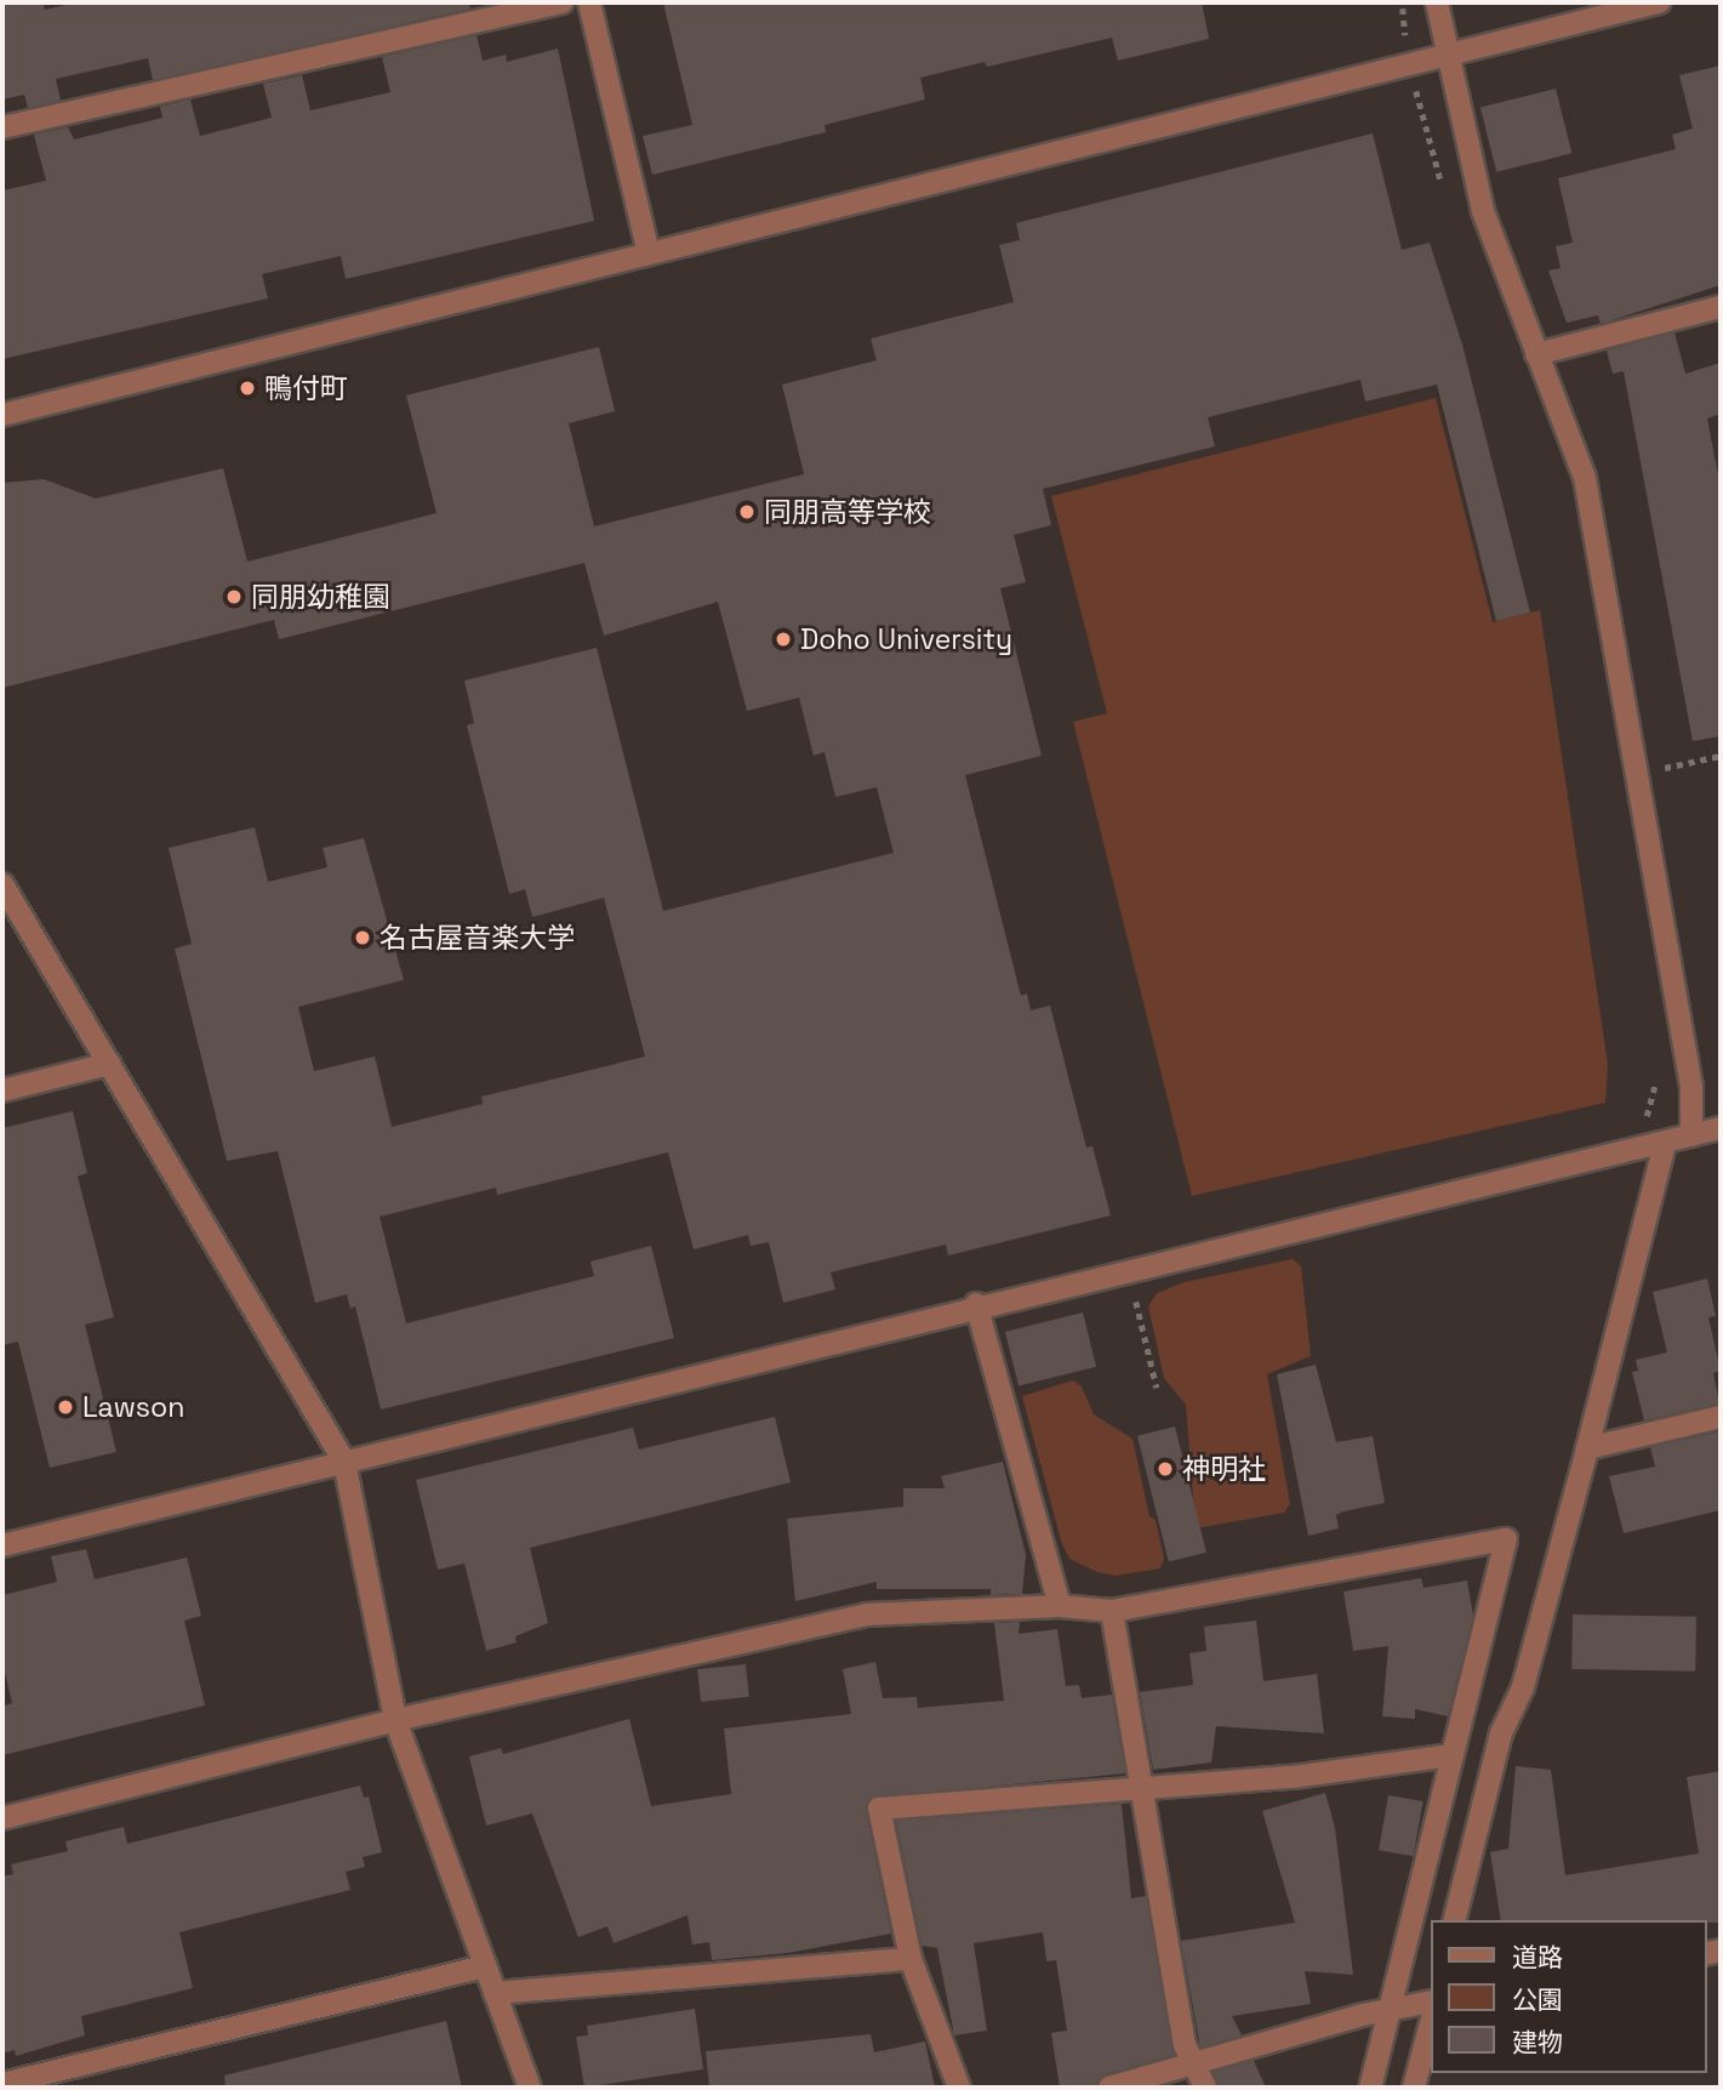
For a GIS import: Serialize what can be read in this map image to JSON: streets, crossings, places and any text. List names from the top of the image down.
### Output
{
  "places": [
    "鴨付町",
    "同朋高等学校",
    "同朋幼稚園",
    "Doho University",
    "名古屋音楽大学",
    "Lawson",
    "神明社"
  ],
  "legend": ["道路", "公園", "建物"]
}
